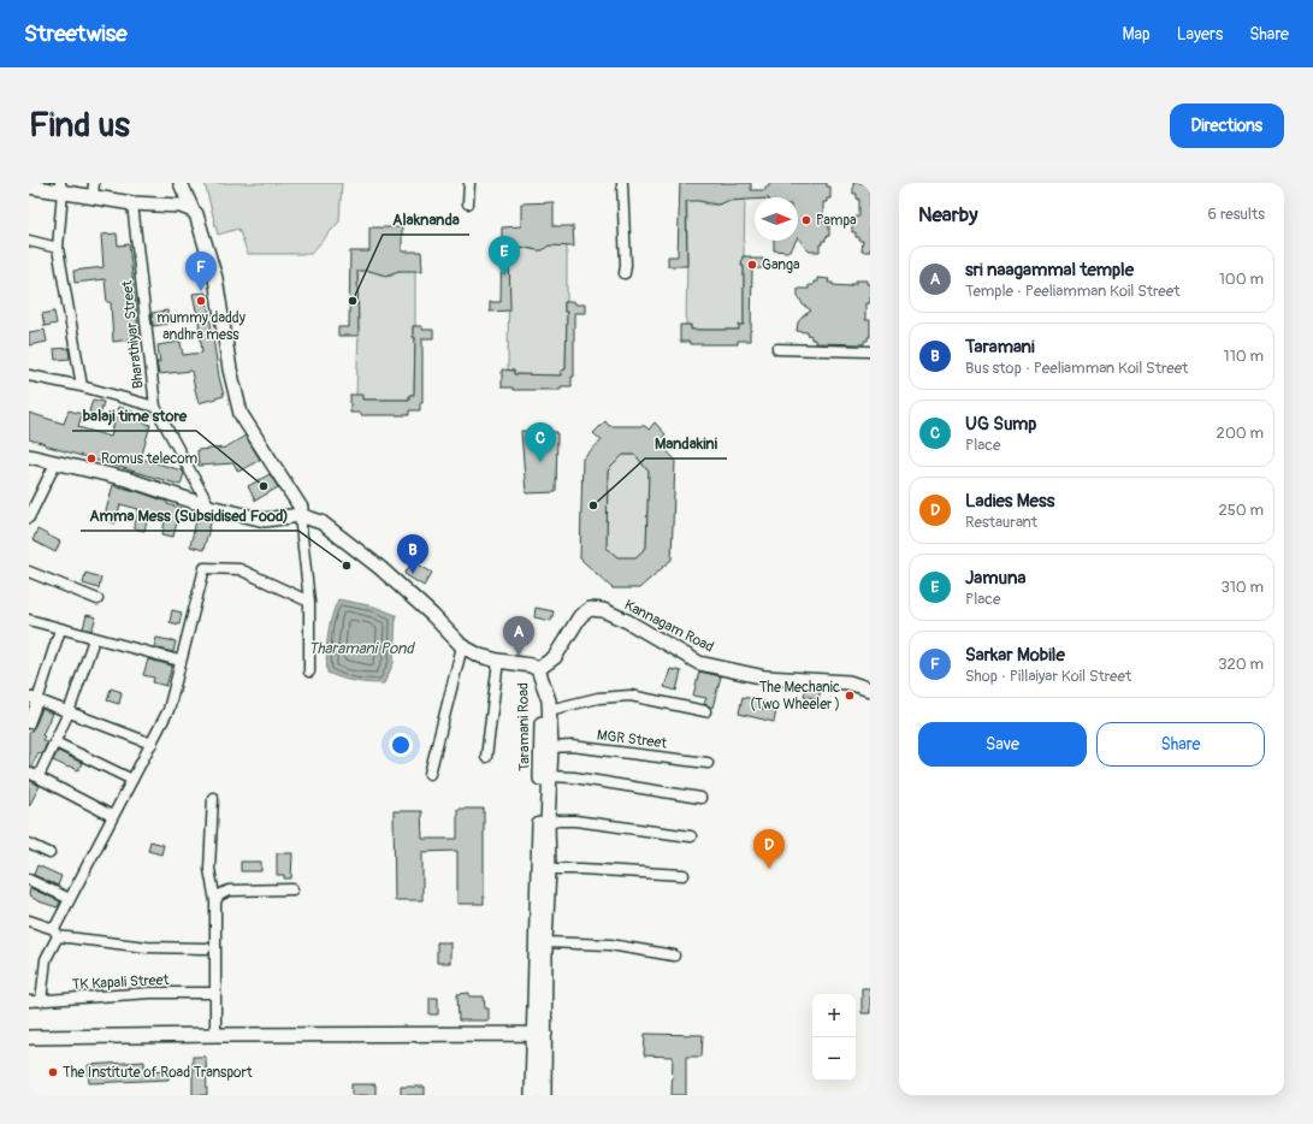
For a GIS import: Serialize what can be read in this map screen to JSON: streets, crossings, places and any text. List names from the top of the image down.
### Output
{
  "streets": {
    "street": [
      "Bharathiyar Street",
      "Kannagam Road",
      "Taramani Road",
      "MGR Street",
      "TK Kapali Street"
    ]
  },
  "crossings": [
    ["Kannagam Road", "Taramani Road"],
    ["Taramani Road", "MGR Street"]
  ],
  "water": ["Tharamani Pond"],
  "places": [
    "Pampa",
    "Ganga",
    "mummy daddy andhra mess",
    "Alaknanda",
    "Romus telecom",
    "balaji time store",
    "Mandakini",
    "Amma Mess (Subsidised Food)",
    "The Mechanic (Two Wheeler )",
    "The Institute of Road Transport"
  ],
  "north": "right",
  "page": {
    "header": "Streetwise",
    "nav": ["Map", "Layers", "Share"],
    "buttons": [
      "Directions",
      ["Save", "Share"]
    ],
    "title": "Find us",
    "heading": ["Nearby", "6 results"],
    "pins": [
      "E",
      "F",
      "C",
      "B",
      "A",
      "D"
    ],
    "list": [
      {
        "mark": "A",
        "name": "sri naagammal temple",
        "note": "Temple · Peeliamman Koil Street",
        "value": "100 m"
      },
      {
        "mark": "B",
        "name": "Taramani",
        "note": "Bus stop · Peeliamman Koil Street",
        "value": "110 m"
      },
      {
        "mark": "C",
        "name": "UG Sump",
        "note": "Place",
        "value": "200 m"
      },
      {
        "mark": "D",
        "name": "Ladies Mess",
        "note": "Restaurant",
        "value": "250 m"
      },
      {
        "mark": "E",
        "name": "Jamuna",
        "note": "Place",
        "value": "310 m"
      },
      {
        "mark": "F",
        "name": "Sarkar Mobile",
        "note": "Shop · Pillaiyar Koil Street",
        "value": "320 m"
      }
    ],
    "map_buttons": ["+", "−"]
  }
}
